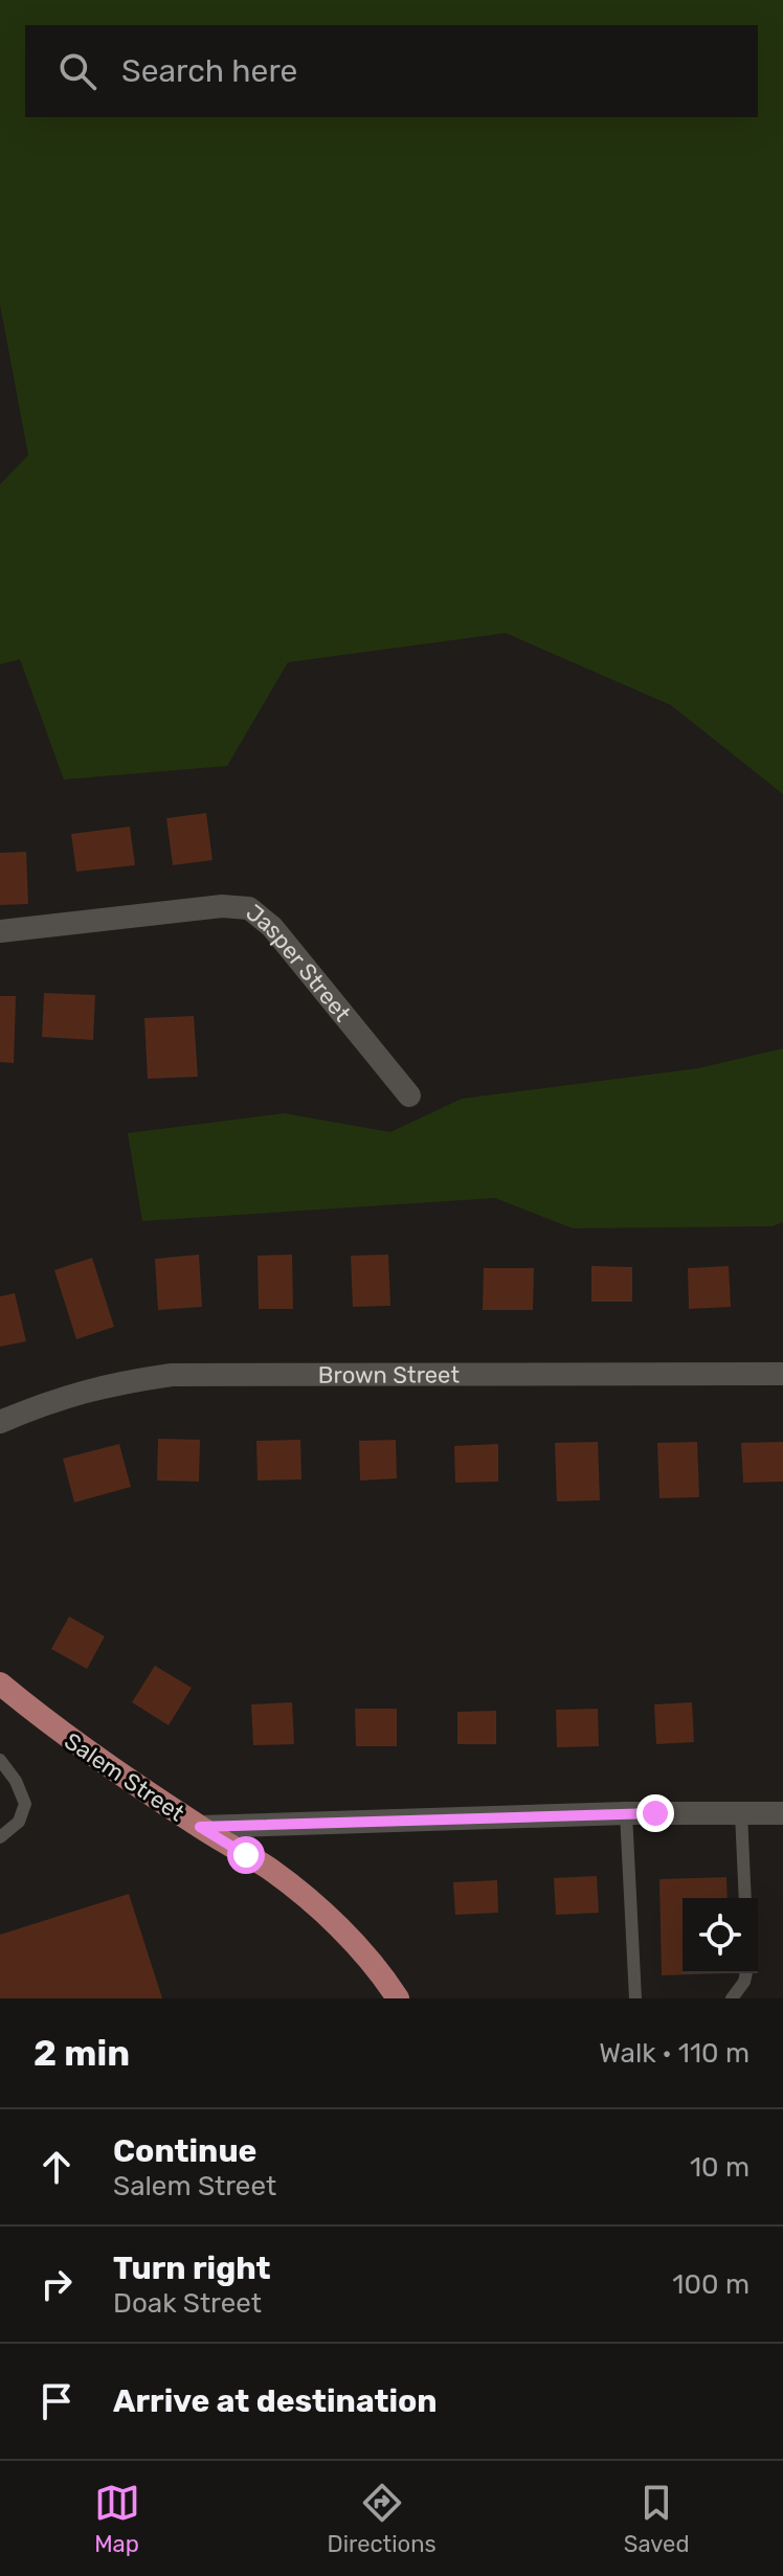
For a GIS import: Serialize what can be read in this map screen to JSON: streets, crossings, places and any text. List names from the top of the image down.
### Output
{
  "streets": {
    "main road": ["Salem Street"],
    "street": ["Jasper Street", "Brown Street"]
  },
  "page": {
    "search": "Search here",
    "heading": ["2 min", "Walk · 110 m"],
    "list": [
      ["Continue", "Salem Street", "10 m"],
      ["Turn right", "Doak Street", "100 m"],
      "Arrive at destination"
    ],
    "nav": ["Map", "Directions", "Saved"]
  }
}
